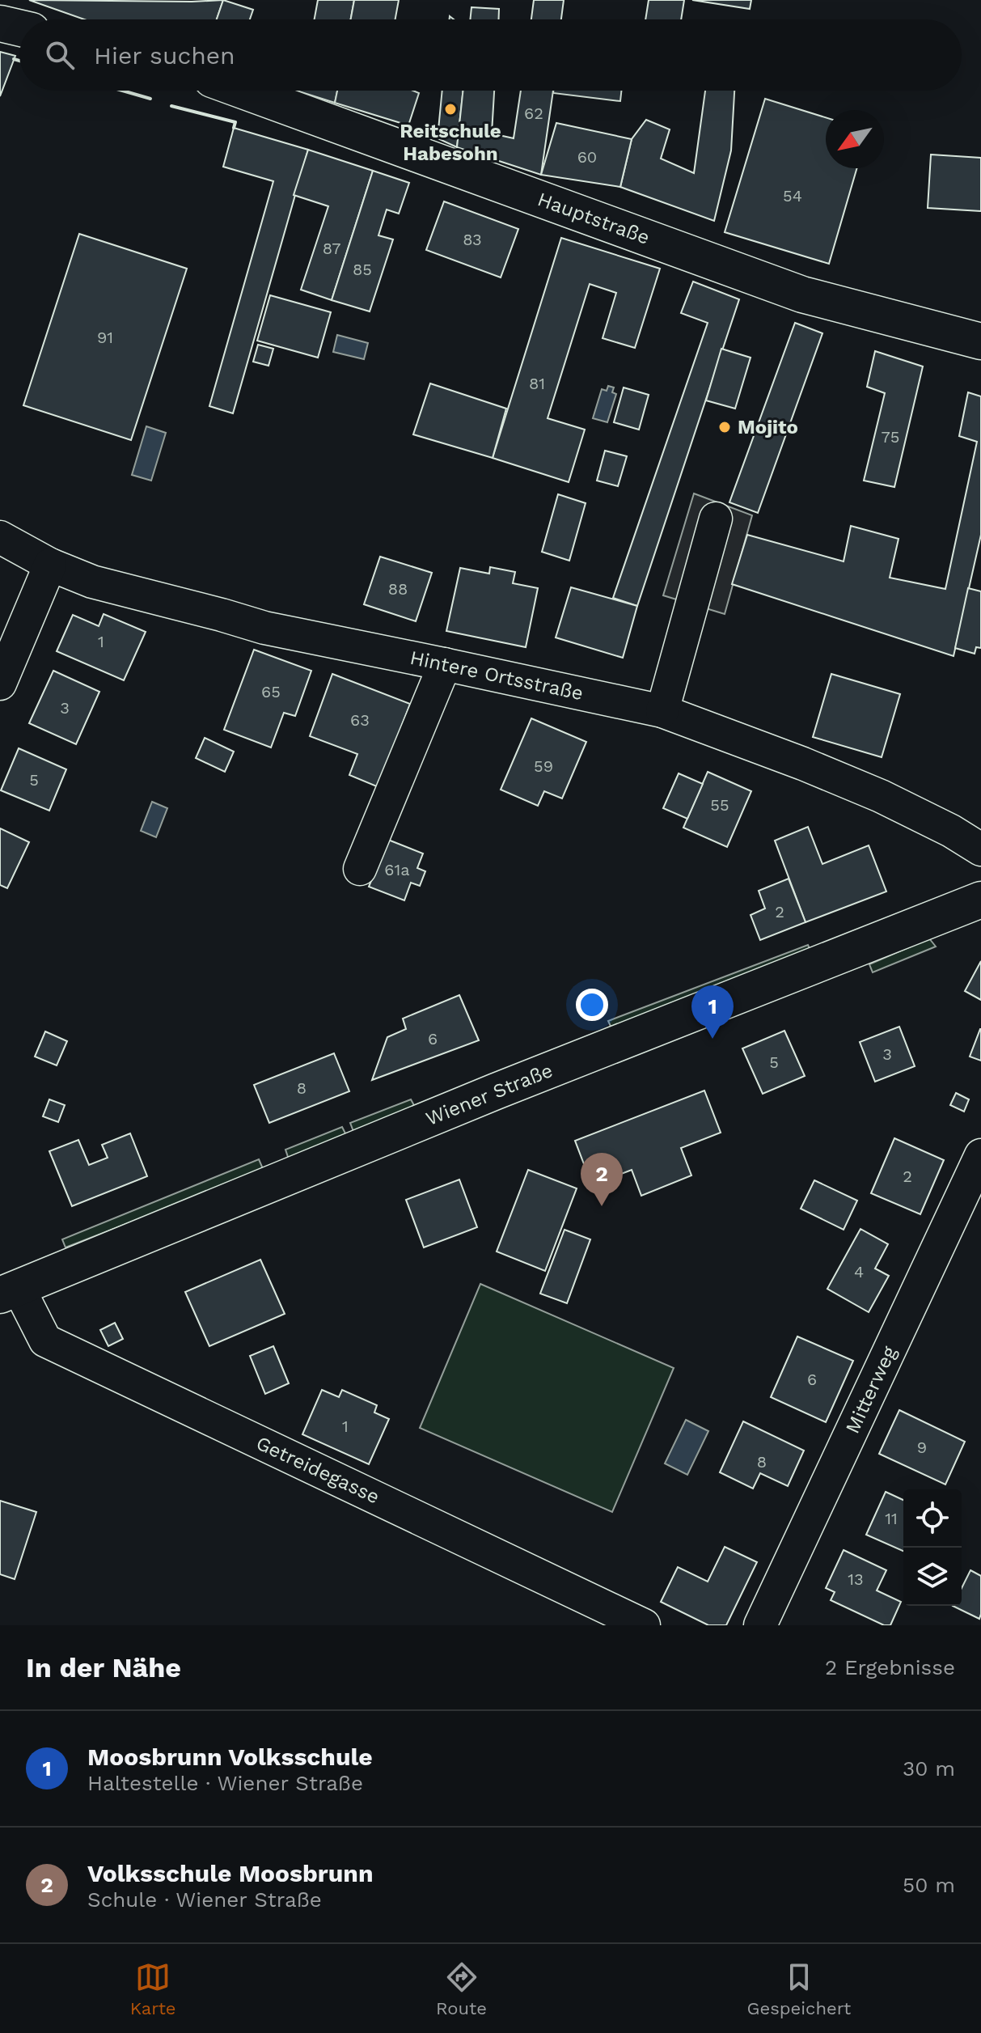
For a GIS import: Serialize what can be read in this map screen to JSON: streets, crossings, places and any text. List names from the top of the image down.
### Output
{
  "streets": {
    "main road": ["Hauptstraße", "Wiener Straße"],
    "street": ["Hintere Ortsstraße", "Mitterweg", "Getreidegasse"]
  },
  "crossings": [
    ["Wiener Straße", "Getreidegasse"]
  ],
  "places": ["Reitschule Habesohn", "Mojito"],
  "house_numbers": [
    "62",
    "60",
    "54",
    "83",
    "87",
    "85",
    "91",
    "81",
    "75",
    "88",
    "1",
    "65",
    "3",
    "63",
    "59",
    "5",
    "55",
    "61a",
    "2",
    "6",
    "3",
    "5",
    "8",
    "2",
    "4",
    "6",
    "1",
    "9",
    "8",
    "11",
    "13"
  ],
  "north": "bottom left",
  "page": {
    "search": "Hier suchen",
    "pins": ["1", "2"],
    "heading": ["In der Nähe", "2 Ergebnisse"],
    "list": [
      {
        "mark": "1",
        "name": "Moosbrunn Volksschule",
        "note": "Haltestelle · Wiener Straße",
        "value": "30 m"
      },
      {
        "mark": "2",
        "name": "Volksschule Moosbrunn",
        "note": "Schule · Wiener Straße",
        "value": "50 m"
      }
    ],
    "nav": ["Karte", "Route", "Gespeichert"]
  }
}
